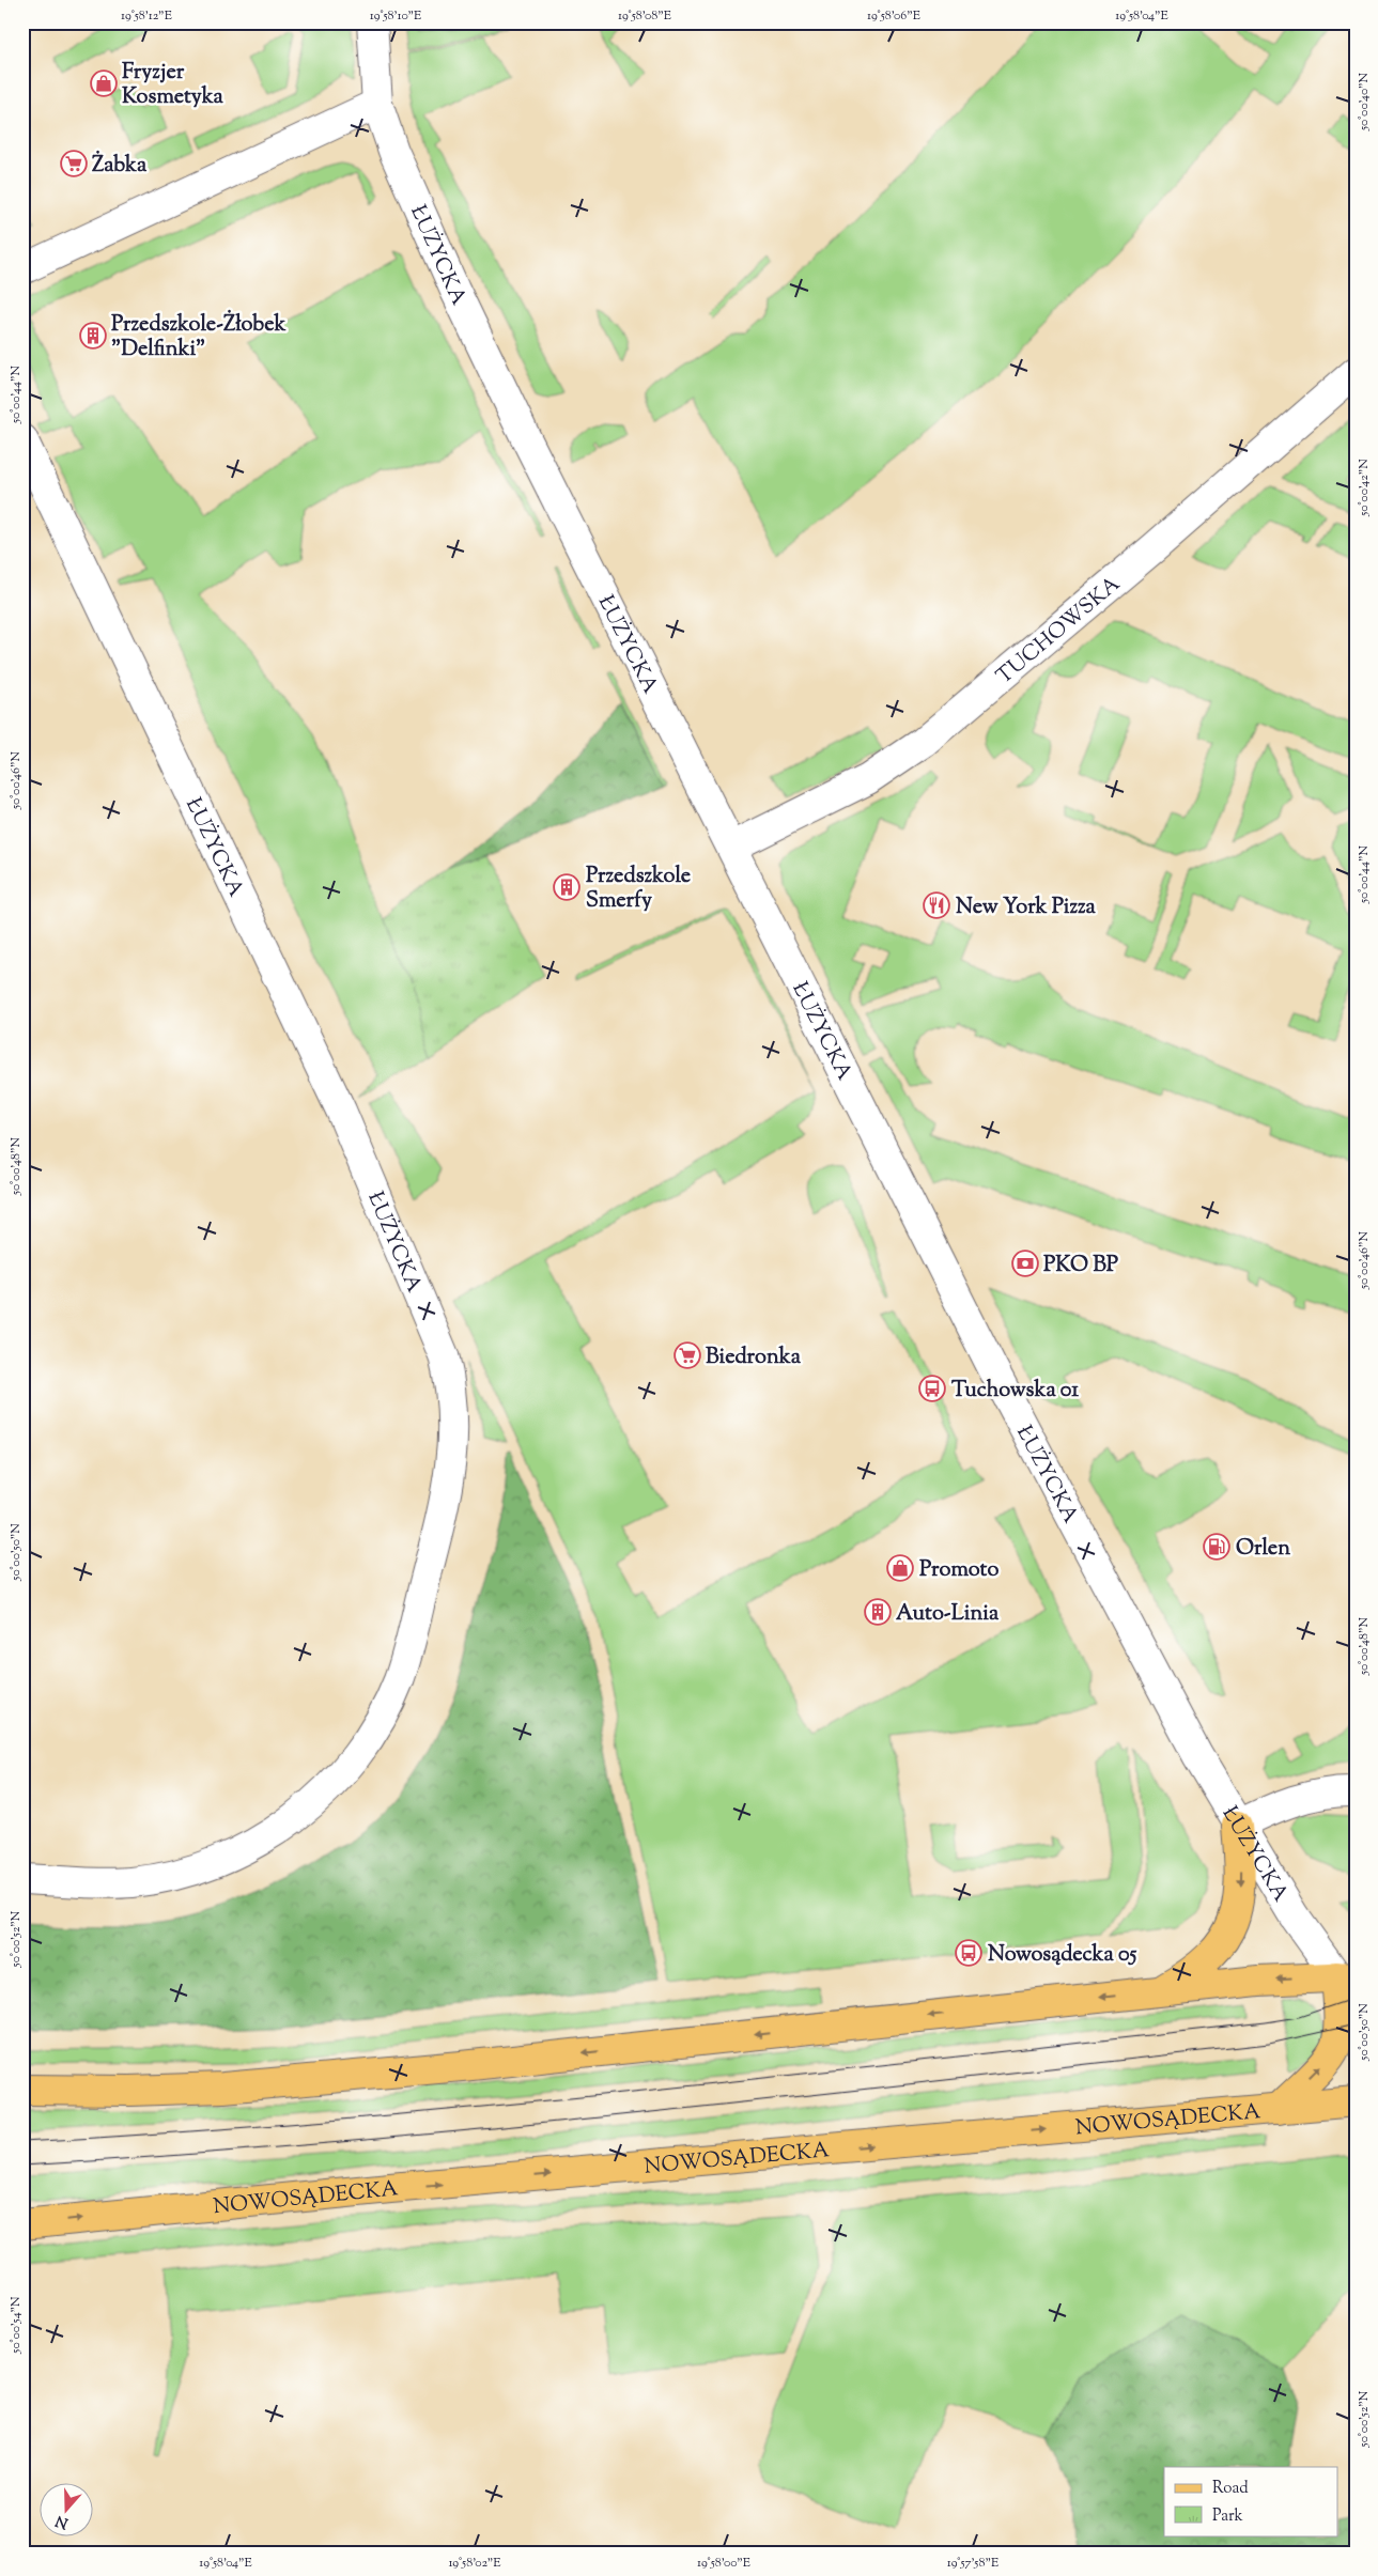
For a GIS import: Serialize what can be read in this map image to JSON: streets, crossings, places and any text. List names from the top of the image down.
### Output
{
  "streets": {
    "main road": ["NOWOSĄDECKA"],
    "street": ["ŁUŻYCKA", "TUCHOWSKA"]
  },
  "crossings": [
    ["ŁUŻYCKA", "TUCHOWSKA"]
  ],
  "places": {
    "shop": ["Fryzjer Kosmetyka", "Promoto"],
    "supermarket": ["Żabka", "Biedronka"],
    "building": ["Przedszkole-Żłobek \"Delfinki\"", "Przedszkole Smerfy", "Auto-Linia"],
    "restaurant": ["New York Pizza"],
    "bank": ["PKO BP"],
    "bus stop": ["Tuchowska 01", "Nowosądecka 05"],
    "fuel station": ["Orlen"]
  },
  "legend": ["Road", "Park"],
  "north": "bottom",
  "coordinates": [
    "19°58'12\"E",
    "19°58'10\"E",
    "19°58'08\"E",
    "19°58'06\"E",
    "19°58'04\"E",
    "50°00'40\"N",
    "50°00'44\"N",
    "50°00'42\"N",
    "50°00'46\"N",
    "50°00'48\"N",
    "50°00'50\"N",
    "50°00'52\"N",
    "50°00'54\"N",
    "19°58'02\"E",
    "19°58'00\"E",
    "19°57'58\"E"
  ]
}
